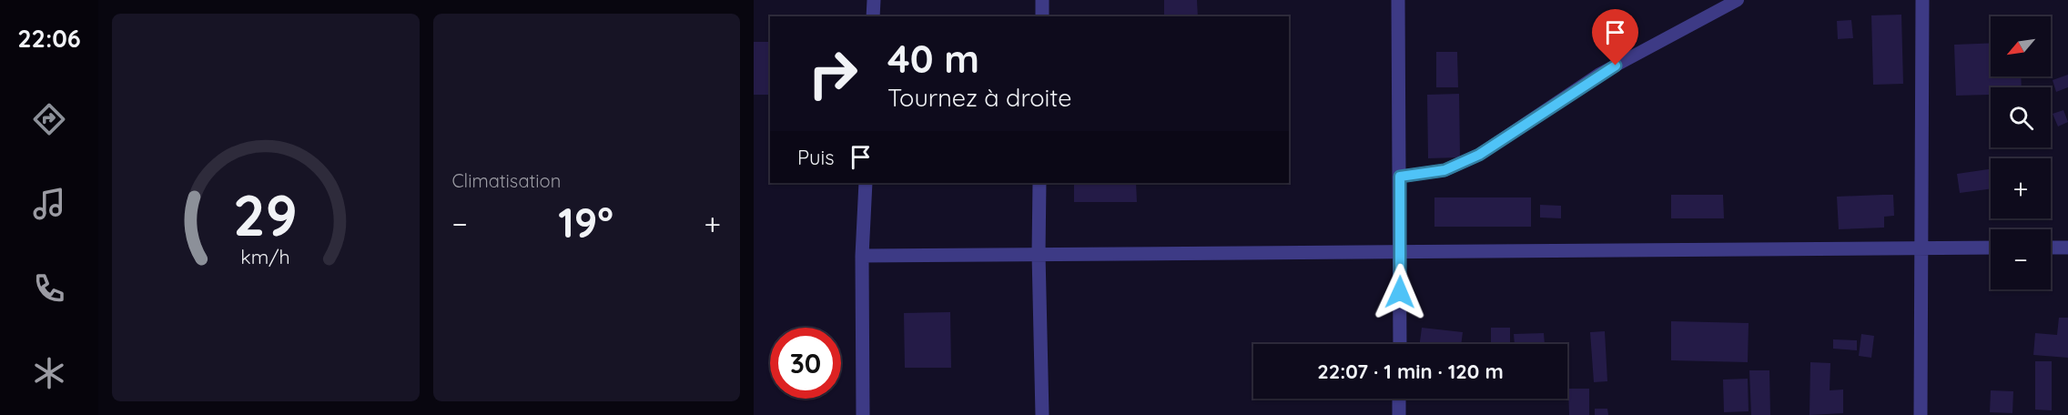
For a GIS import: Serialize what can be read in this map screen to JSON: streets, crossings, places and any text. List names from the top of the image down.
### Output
{
  "north": "bottom left",
  "page": {
    "tabs": "22:06",
    "tile": "Climatisation",
    "map_buttons": ["+", "−"],
    "turn": ["40 m", "Tournez à droite"],
    "then": "Puis",
    "heat": ["−", "19°", "+"],
    "limit": "30",
    "trip": "22:07 · 1 min · 120 m",
    "gauge": ["29", "km/h"]
  }
}
